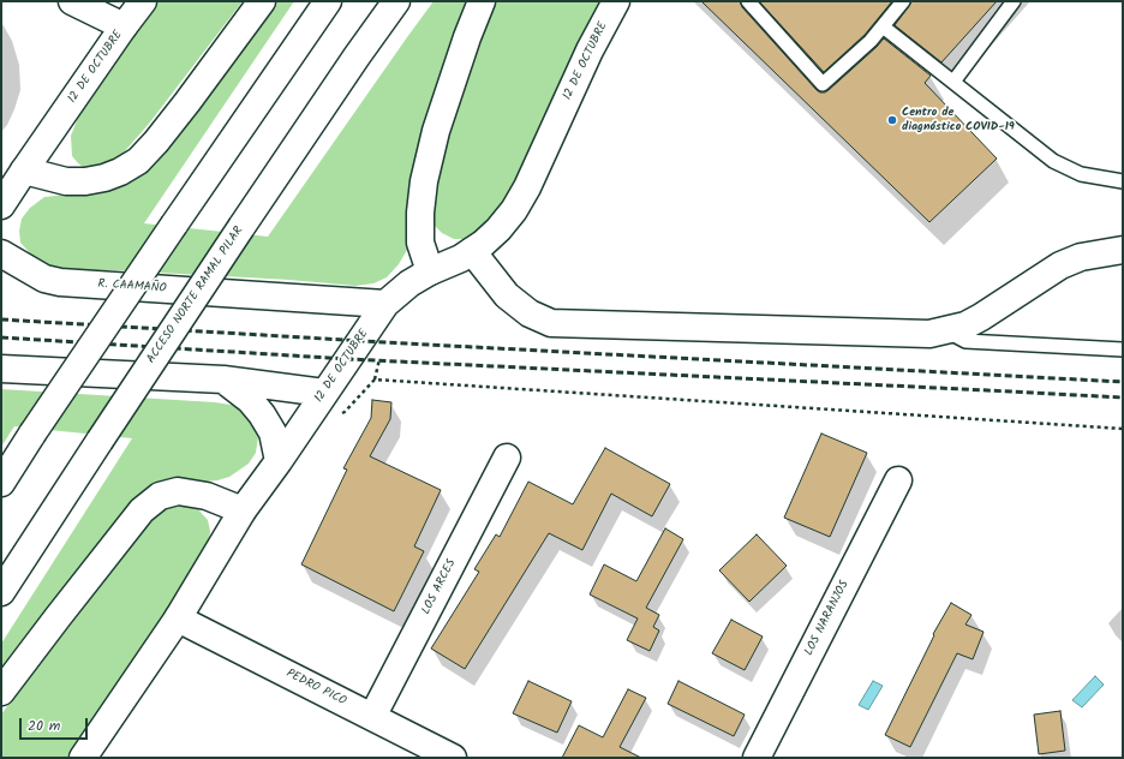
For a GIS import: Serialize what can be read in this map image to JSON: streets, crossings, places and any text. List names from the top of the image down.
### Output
{
  "streets": {
    "main road": [
      "12 DE OCTUBRE",
      "R. CAAMAÑO",
      "ACCESO NORTE RAMAL PILAR",
      "LOS ARCES",
      "LOS NARANJOS",
      "PEDRO PICO"
    ]
  },
  "crossings": [
    ["12 DE OCTUBRE", "R. CAAMAÑO"],
    ["12 DE OCTUBRE", "PEDRO PICO"],
    ["LOS ARCES", "PEDRO PICO"]
  ],
  "places": ["Centro de diagnóstico COVID-19"],
  "scale_bar": "20 m"
}
